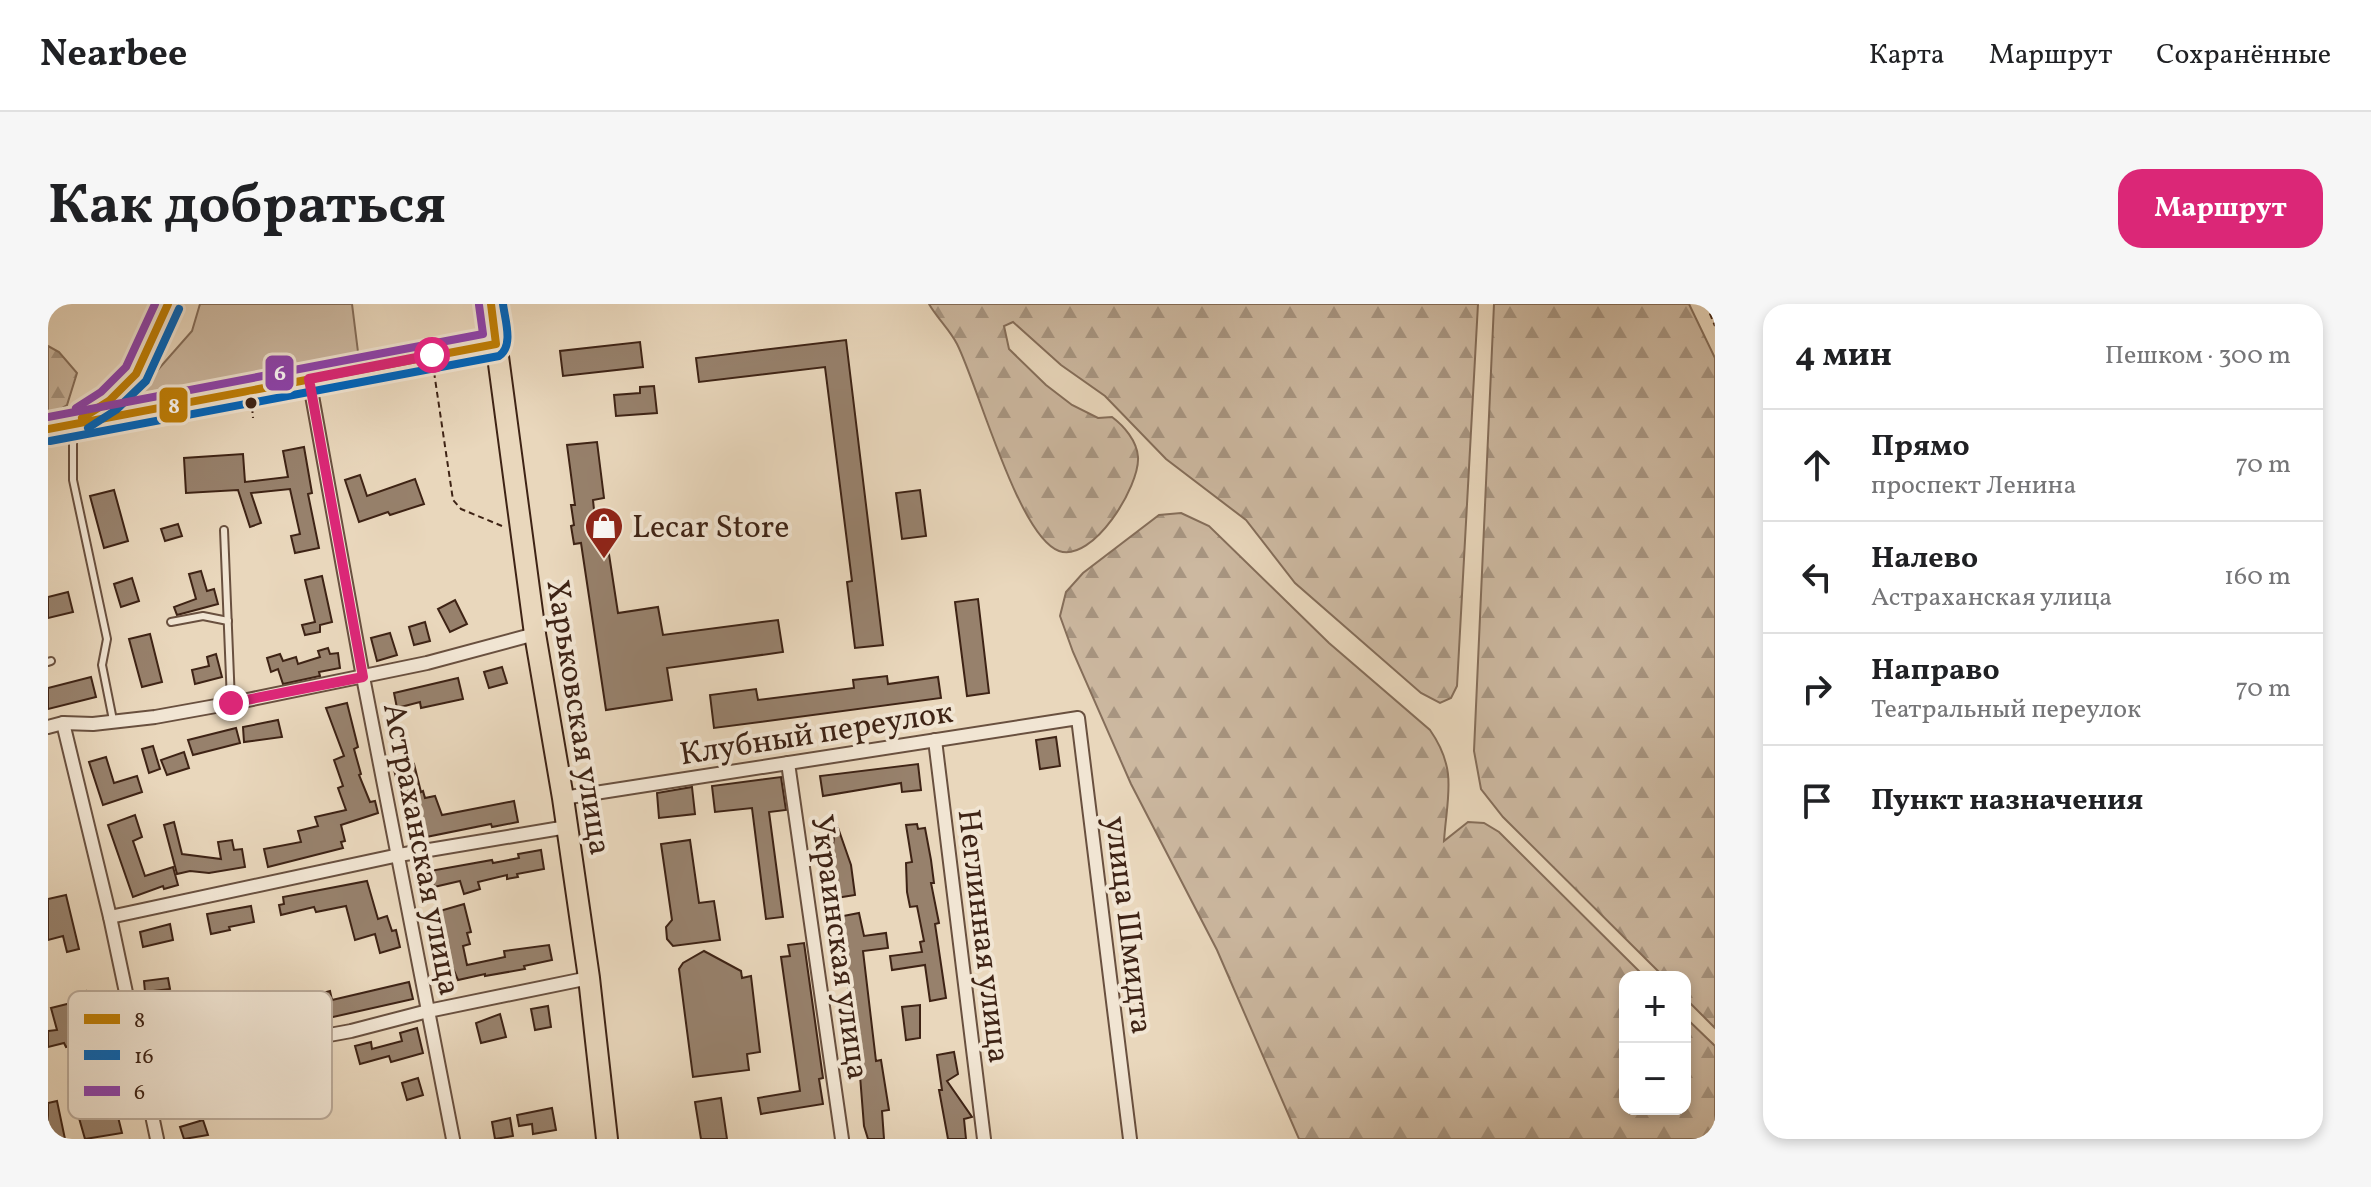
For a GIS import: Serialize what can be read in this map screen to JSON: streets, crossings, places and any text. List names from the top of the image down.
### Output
{
  "streets": {
    "highway": ["Харьковская улица"],
    "street": [
      "Клубный переулок",
      "Астраханская улица",
      "улица Шмидта",
      "Неглинная улица",
      "Украинская улица"
    ]
  },
  "crossings": [
    ["Харьковская улица", "Клубный переулок"],
    ["Клубный переулок", "улица Шмидта"],
    ["Клубный переулок", "Неглинная улица"],
    ["Клубный переулок", "Украинская улица"]
  ],
  "places": {
    "shop": ["Lecar Store"]
  },
  "lines": ["transit line 8", "transit line 16", "transit line 6"],
  "legend": ["8", "16", "6"],
  "page": {
    "header": "Nearbee",
    "nav": ["Карта", "Маршрут", "Сохранённые"],
    "title": "Как добраться",
    "buttons": "Маршрут",
    "heading": ["4 мин", "Пешком · 300 m"],
    "list": [
      ["Прямо", "проспект Ленина", "70 m"],
      ["Налево", "Астраханская улица", "160 m"],
      ["Направо", "Театральный переулок", "70 m"],
      "Пункт назначения"
    ],
    "map_buttons": ["+", "−"]
  }
}
